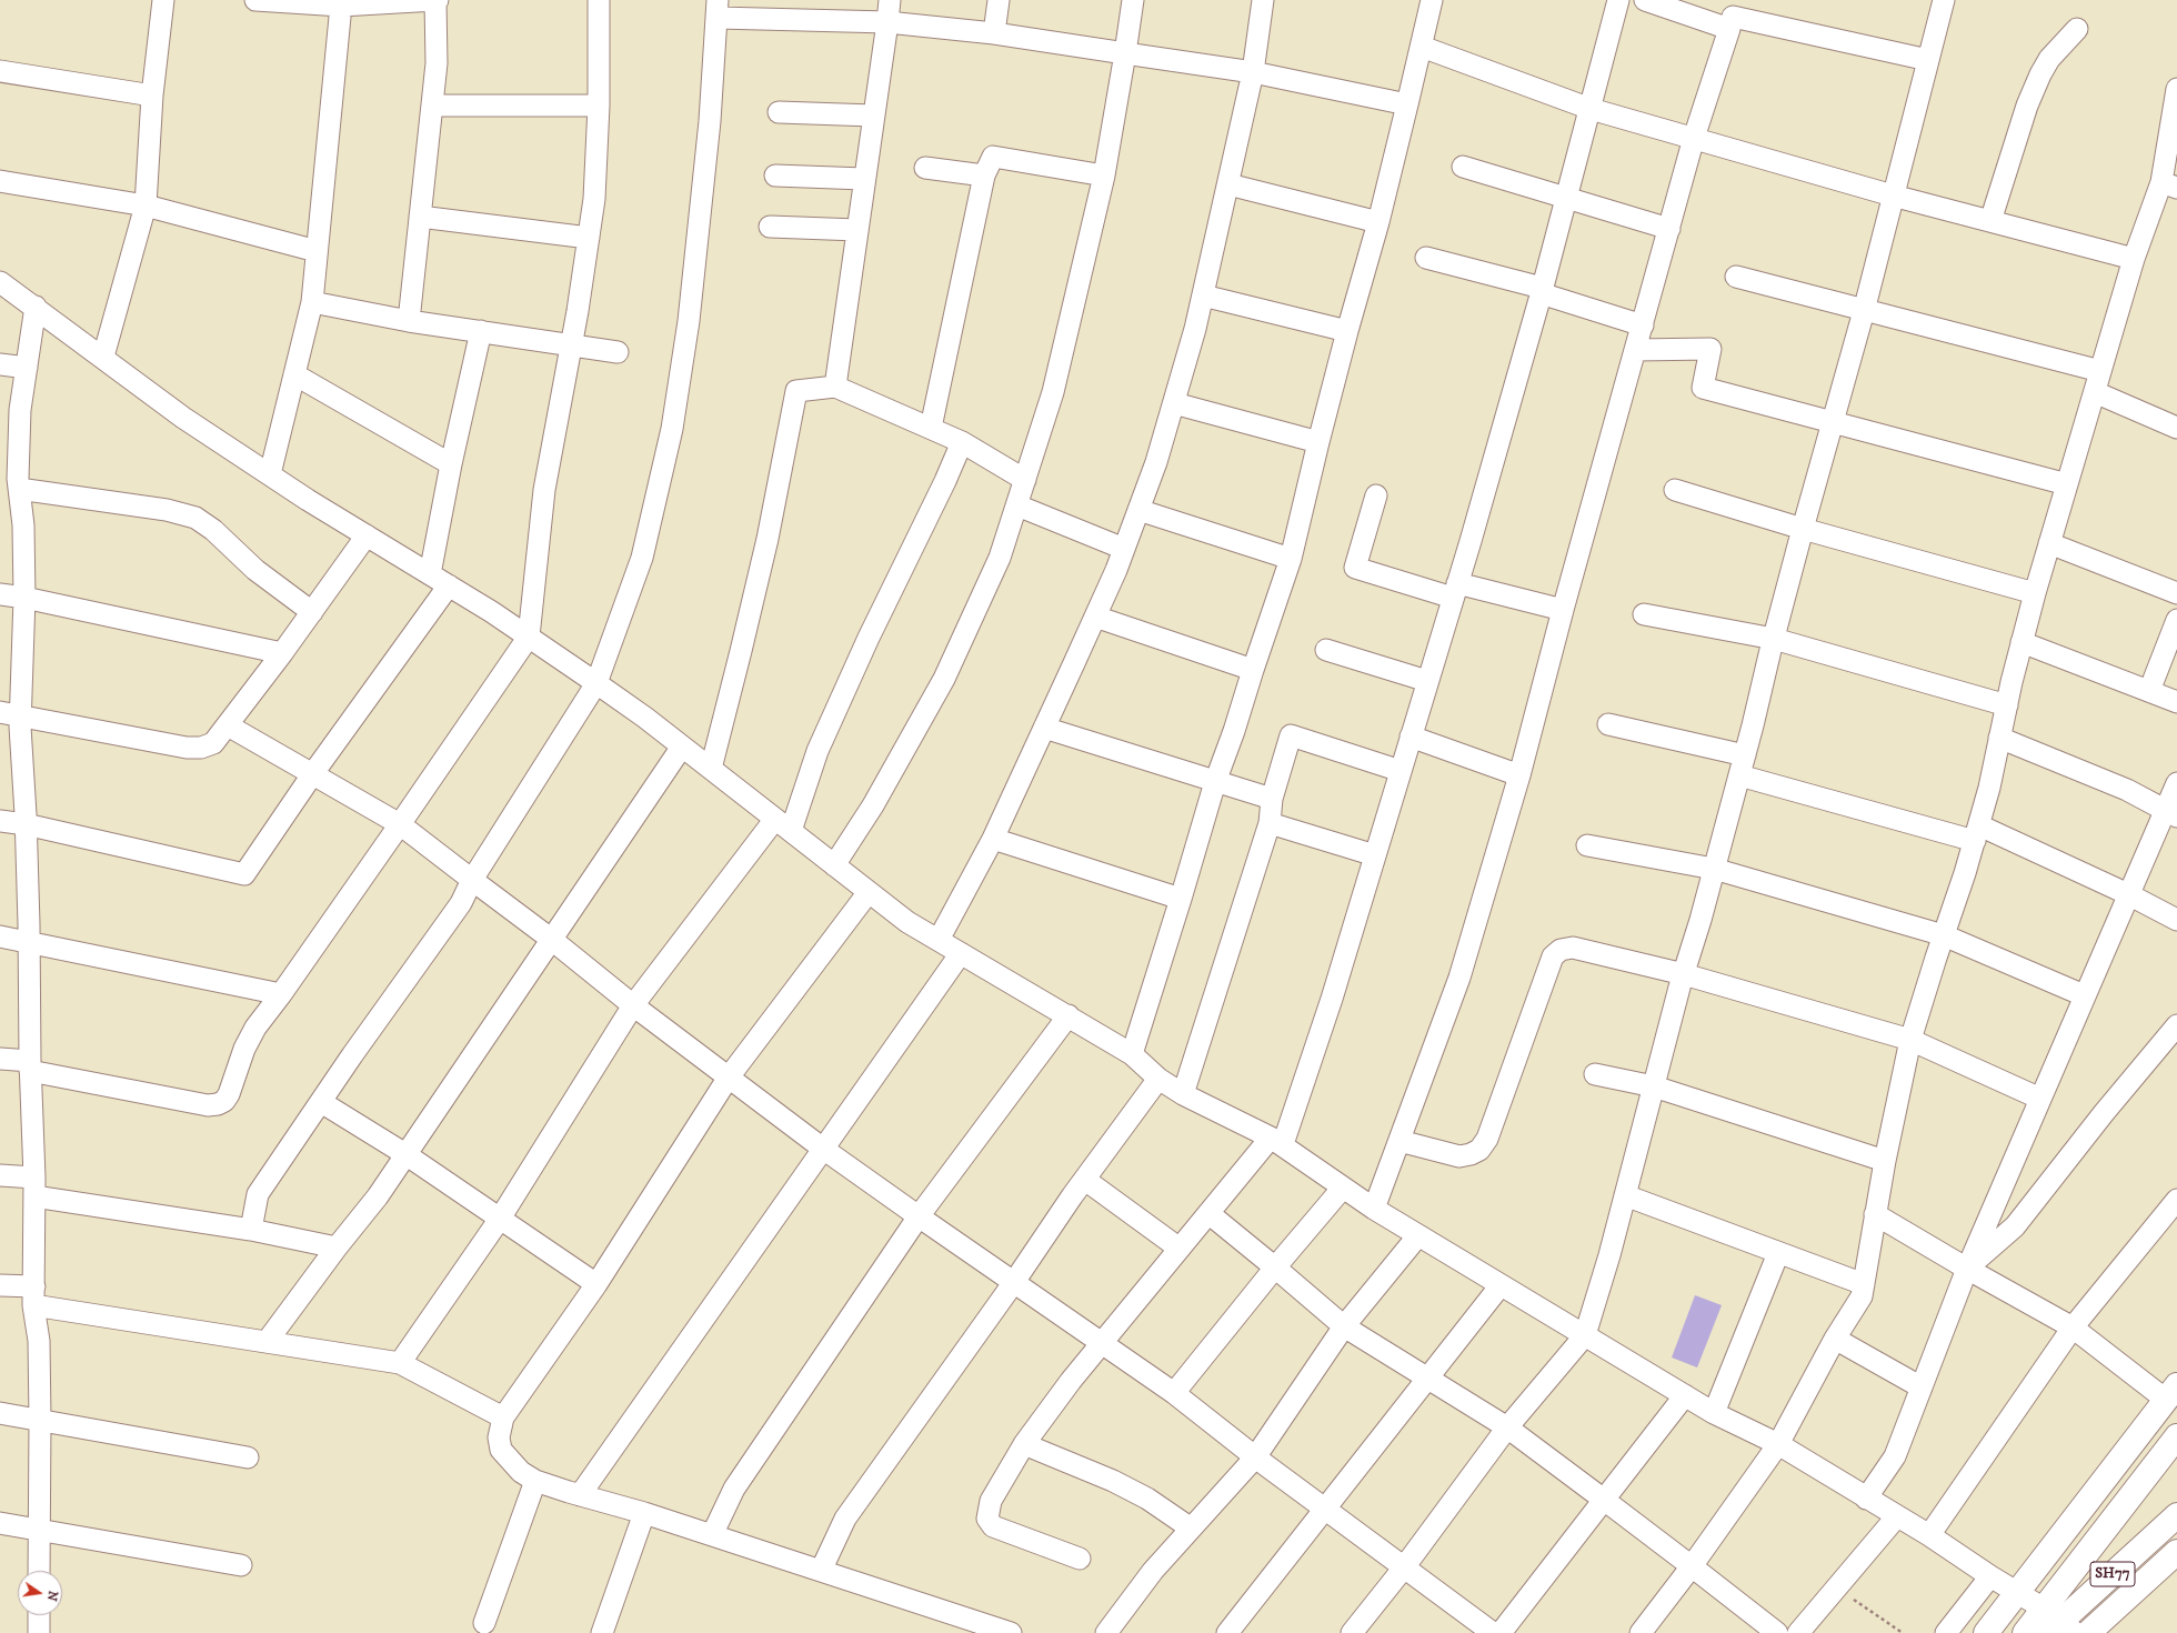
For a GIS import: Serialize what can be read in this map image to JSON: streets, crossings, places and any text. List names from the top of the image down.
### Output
{
  "streets": {
    "street": ["SH77"]
  },
  "north": "right"
}
